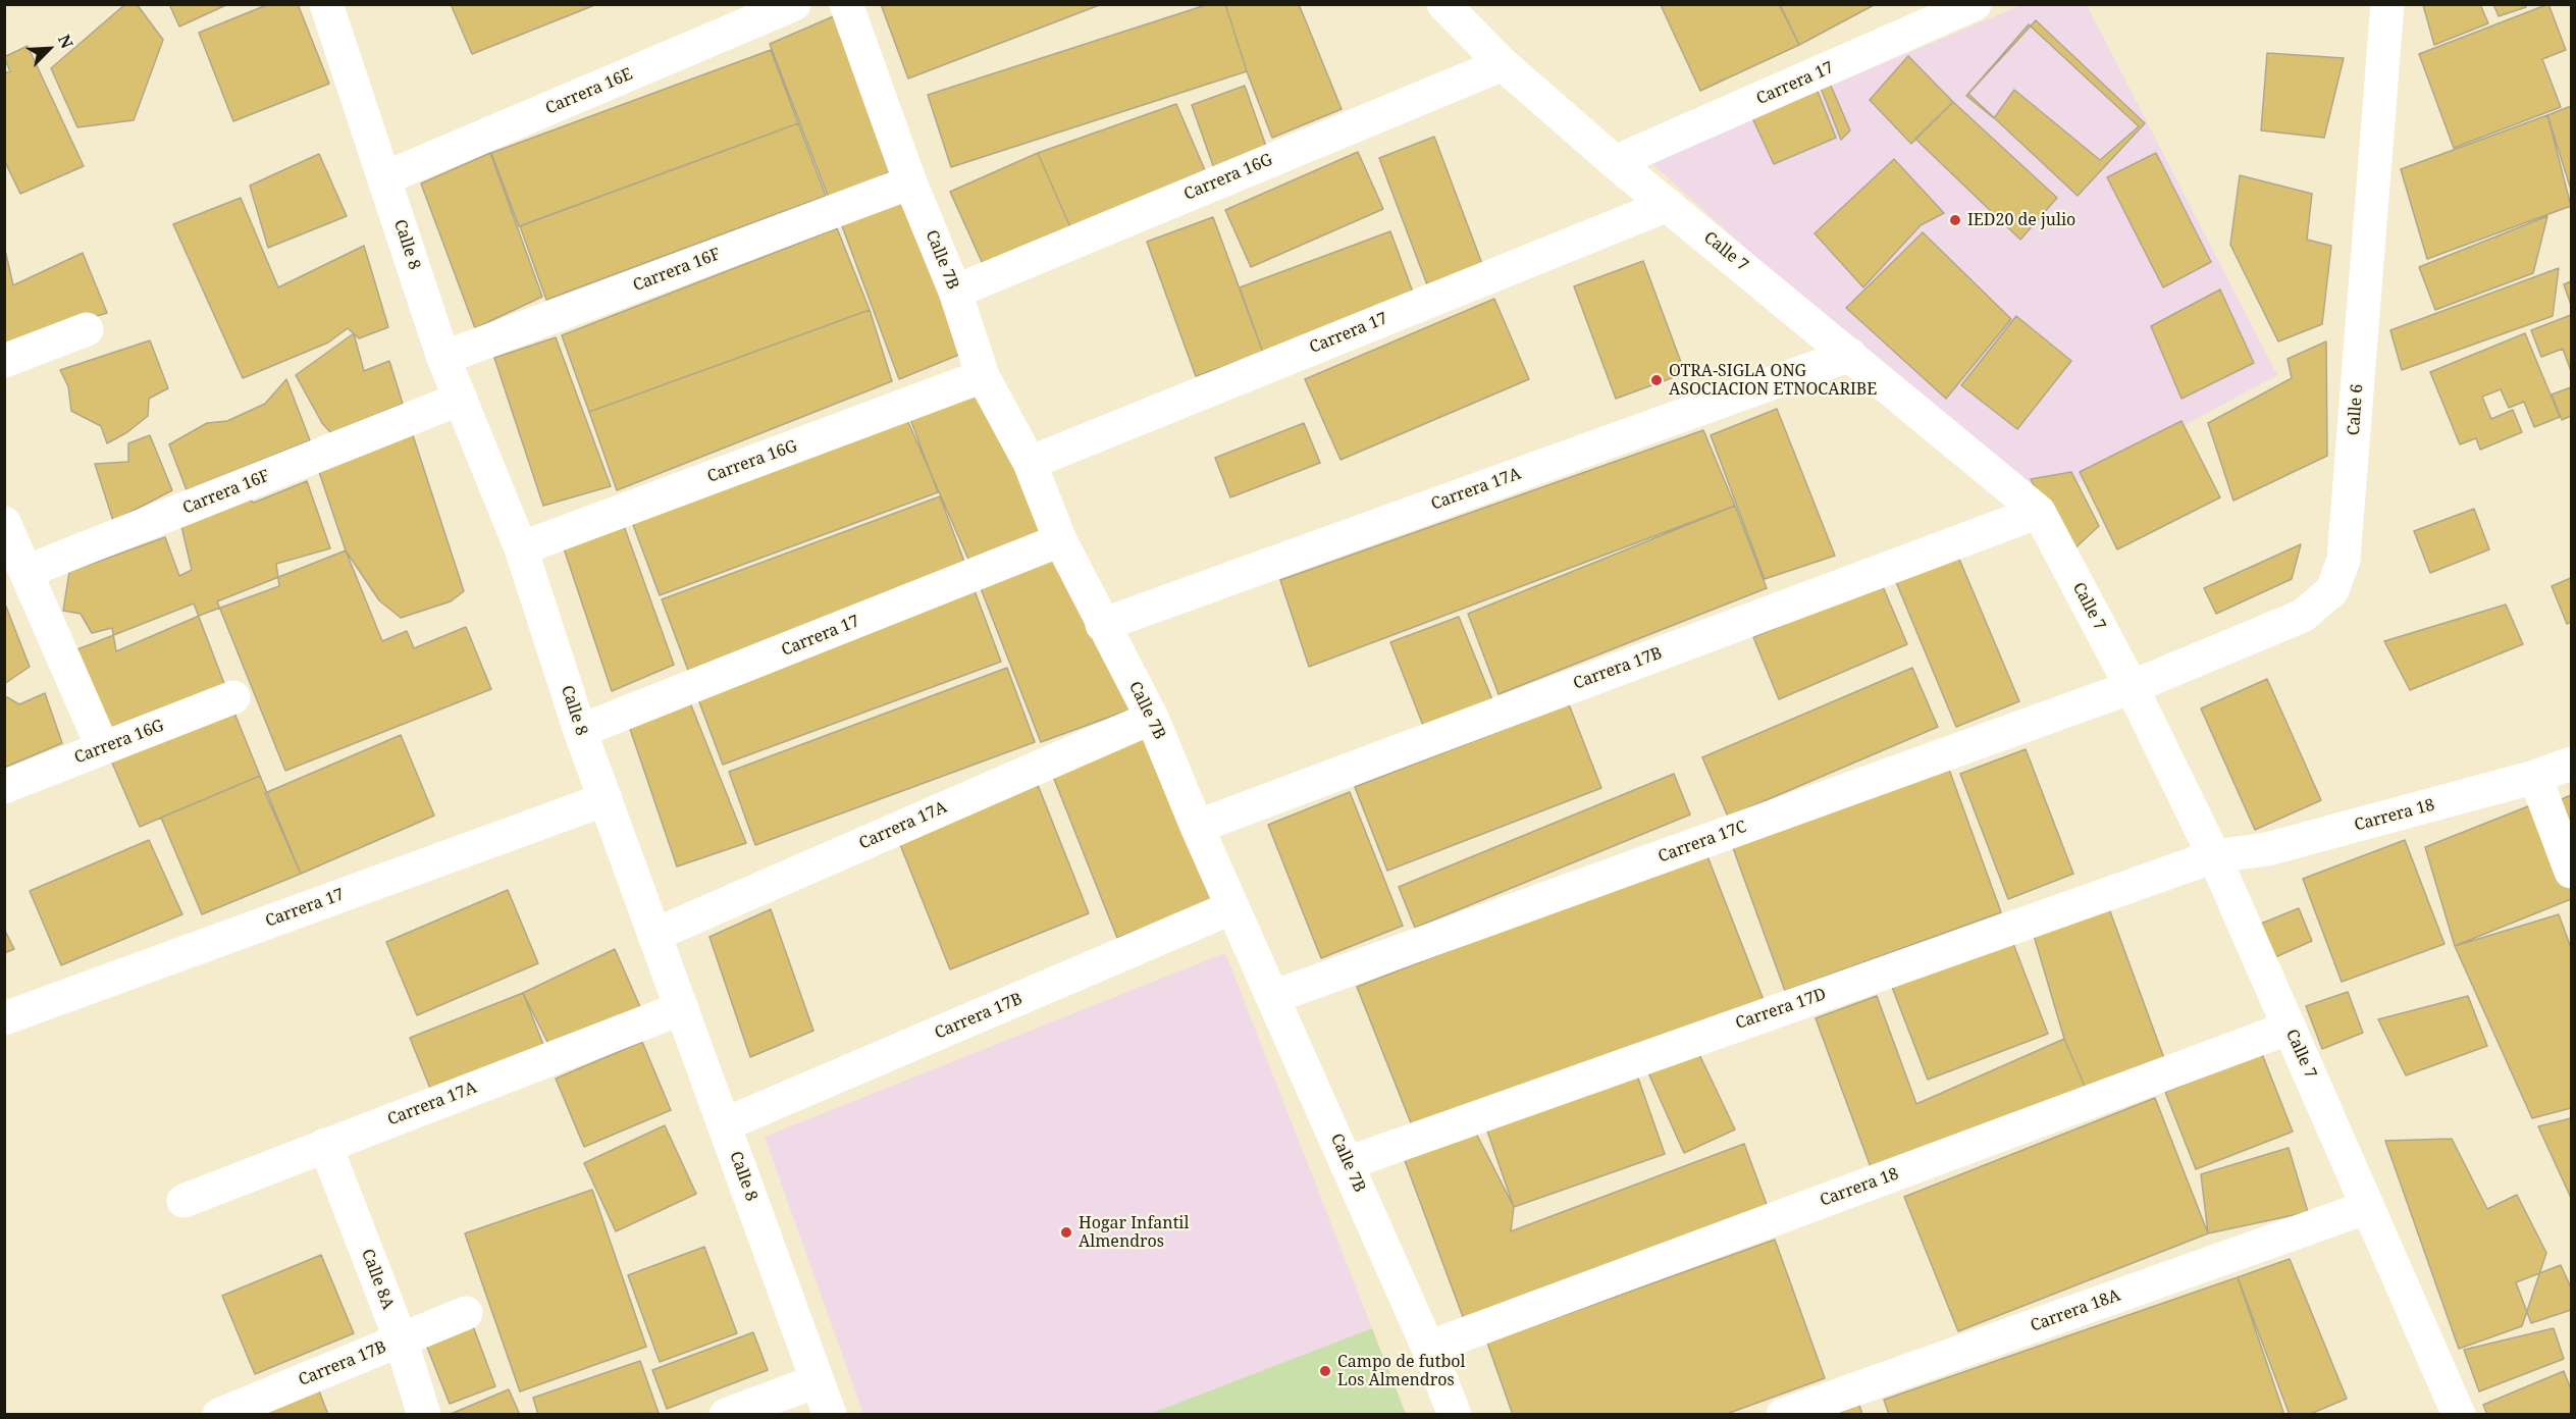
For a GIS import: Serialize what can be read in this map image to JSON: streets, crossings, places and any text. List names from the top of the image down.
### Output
{
  "streets": {
    "street": [
      "Carrera 17",
      "Carrera 16E",
      "Carrera 16G",
      "Calle 8",
      "Calle 7",
      "Calle 7B",
      "Carrera 16F",
      "Calle 6",
      "Carrera 17A",
      "Carrera 17B",
      "Carrera 18",
      "Carrera 17C",
      "Carrera 17D",
      "Calle 8A",
      "Carrera 18A"
    ]
  },
  "crossings": [
    ["Carrera 17", "Calle 8"],
    ["Carrera 17", "Calle 7"],
    ["Carrera 17", "Calle 7B"],
    ["Carrera 16E", "Calle 8"],
    ["Carrera 16G", "Calle 8"],
    ["Carrera 16G", "Calle 7"],
    ["Carrera 16G", "Calle 7B"],
    ["Calle 8", "Carrera 16F"],
    ["Calle 8", "Carrera 17A"],
    ["Calle 8", "Carrera 17B"],
    ["Calle 7", "Calle 6"],
    ["Calle 7", "Carrera 17A"],
    ["Calle 7", "Carrera 17B"],
    ["Calle 7", "Carrera 18"],
    ["Calle 7", "Carrera 17C"],
    ["Calle 7", "Carrera 17D"],
    ["Calle 7", "Carrera 18A"],
    ["Calle 7B", "Carrera 16F"],
    ["Calle 7B", "Carrera 17A"],
    ["Calle 7B", "Carrera 17B"],
    ["Calle 7B", "Carrera 18"],
    ["Calle 7B", "Carrera 17C"],
    ["Calle 7B", "Carrera 17D"],
    ["Calle 6", "Carrera 17C"],
    ["Carrera 17A", "Calle 8A"],
    ["Carrera 17B", "Calle 8A"],
    ["Carrera 18", "Carrera 17D"]
  ],
  "places": [
    "IED20 de julio",
    "OTRA-SIGLA ONG ASOCIACION ETNOCARIBE",
    "Hogar Infantil Almendros",
    "Campo de futbol Los Almendros"
  ],
  "north": "top right"
}
